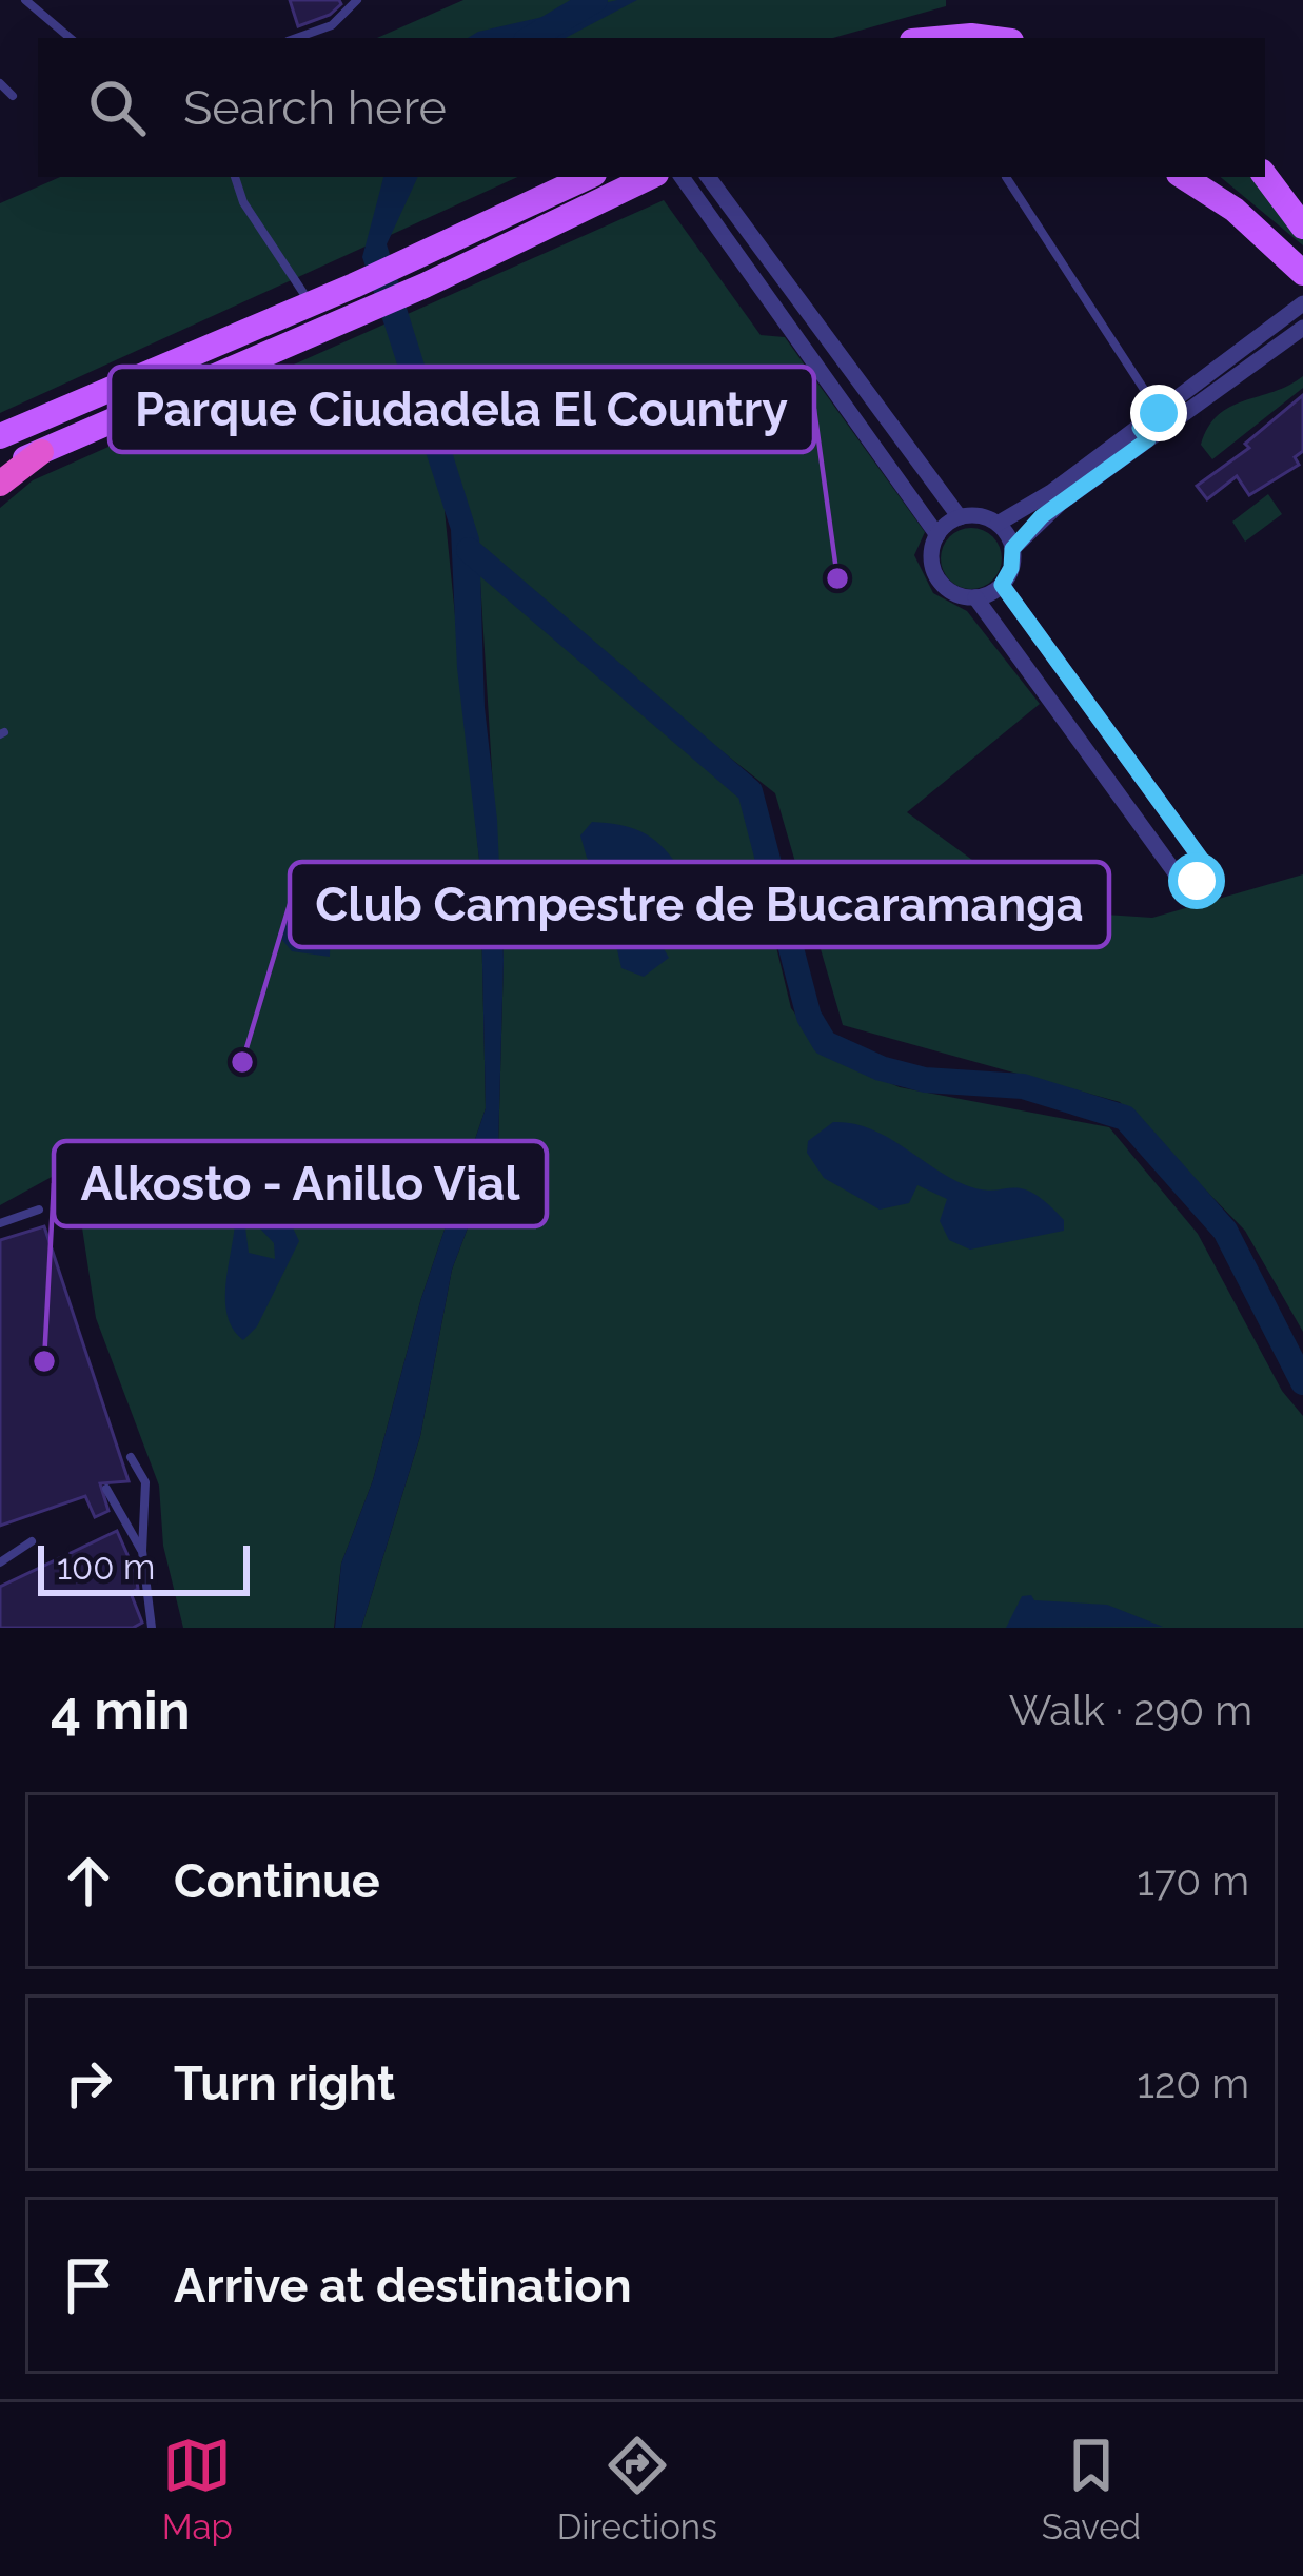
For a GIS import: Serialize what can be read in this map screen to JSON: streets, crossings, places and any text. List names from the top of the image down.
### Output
{
  "places": ["Parque Ciudadela El Country", "Club Campestre de Bucaramanga", "Alkosto - Anillo Vial"],
  "scale_bar": "100 m",
  "page": {
    "search": "Search here",
    "scale": "100 m",
    "heading": ["4 min", "Walk · 290 m"],
    "list": [
      ["Continue", "170 m"],
      ["Turn right", "120 m"],
      "Arrive at destination"
    ],
    "nav": ["Map", "Directions", "Saved"]
  }
}
